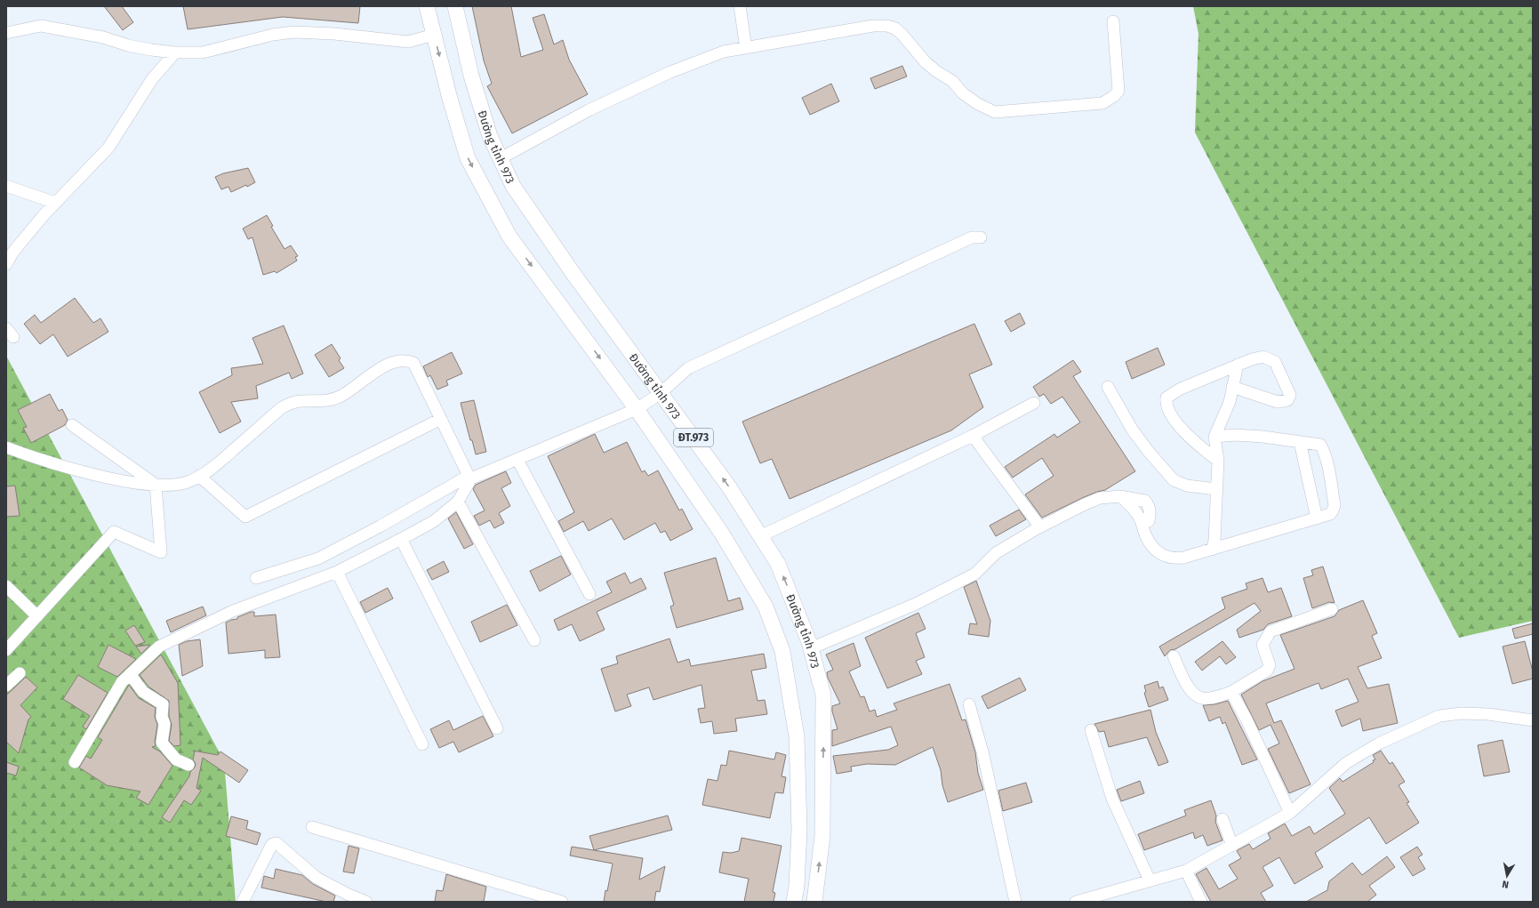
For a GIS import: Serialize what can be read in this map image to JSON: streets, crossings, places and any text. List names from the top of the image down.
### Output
{
  "streets": {
    "main road": ["Đường tỉnh 973", "ĐT.973"]
  },
  "north": "bottom"
}
